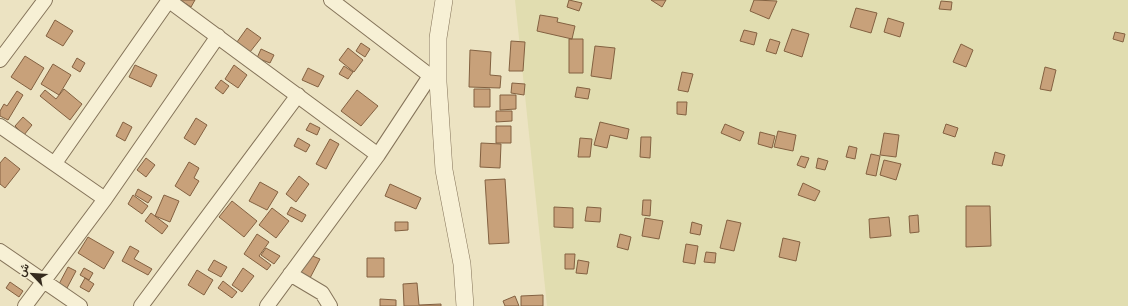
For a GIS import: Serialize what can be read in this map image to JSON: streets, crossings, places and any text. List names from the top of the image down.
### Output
{
  "north": "top left"
}
